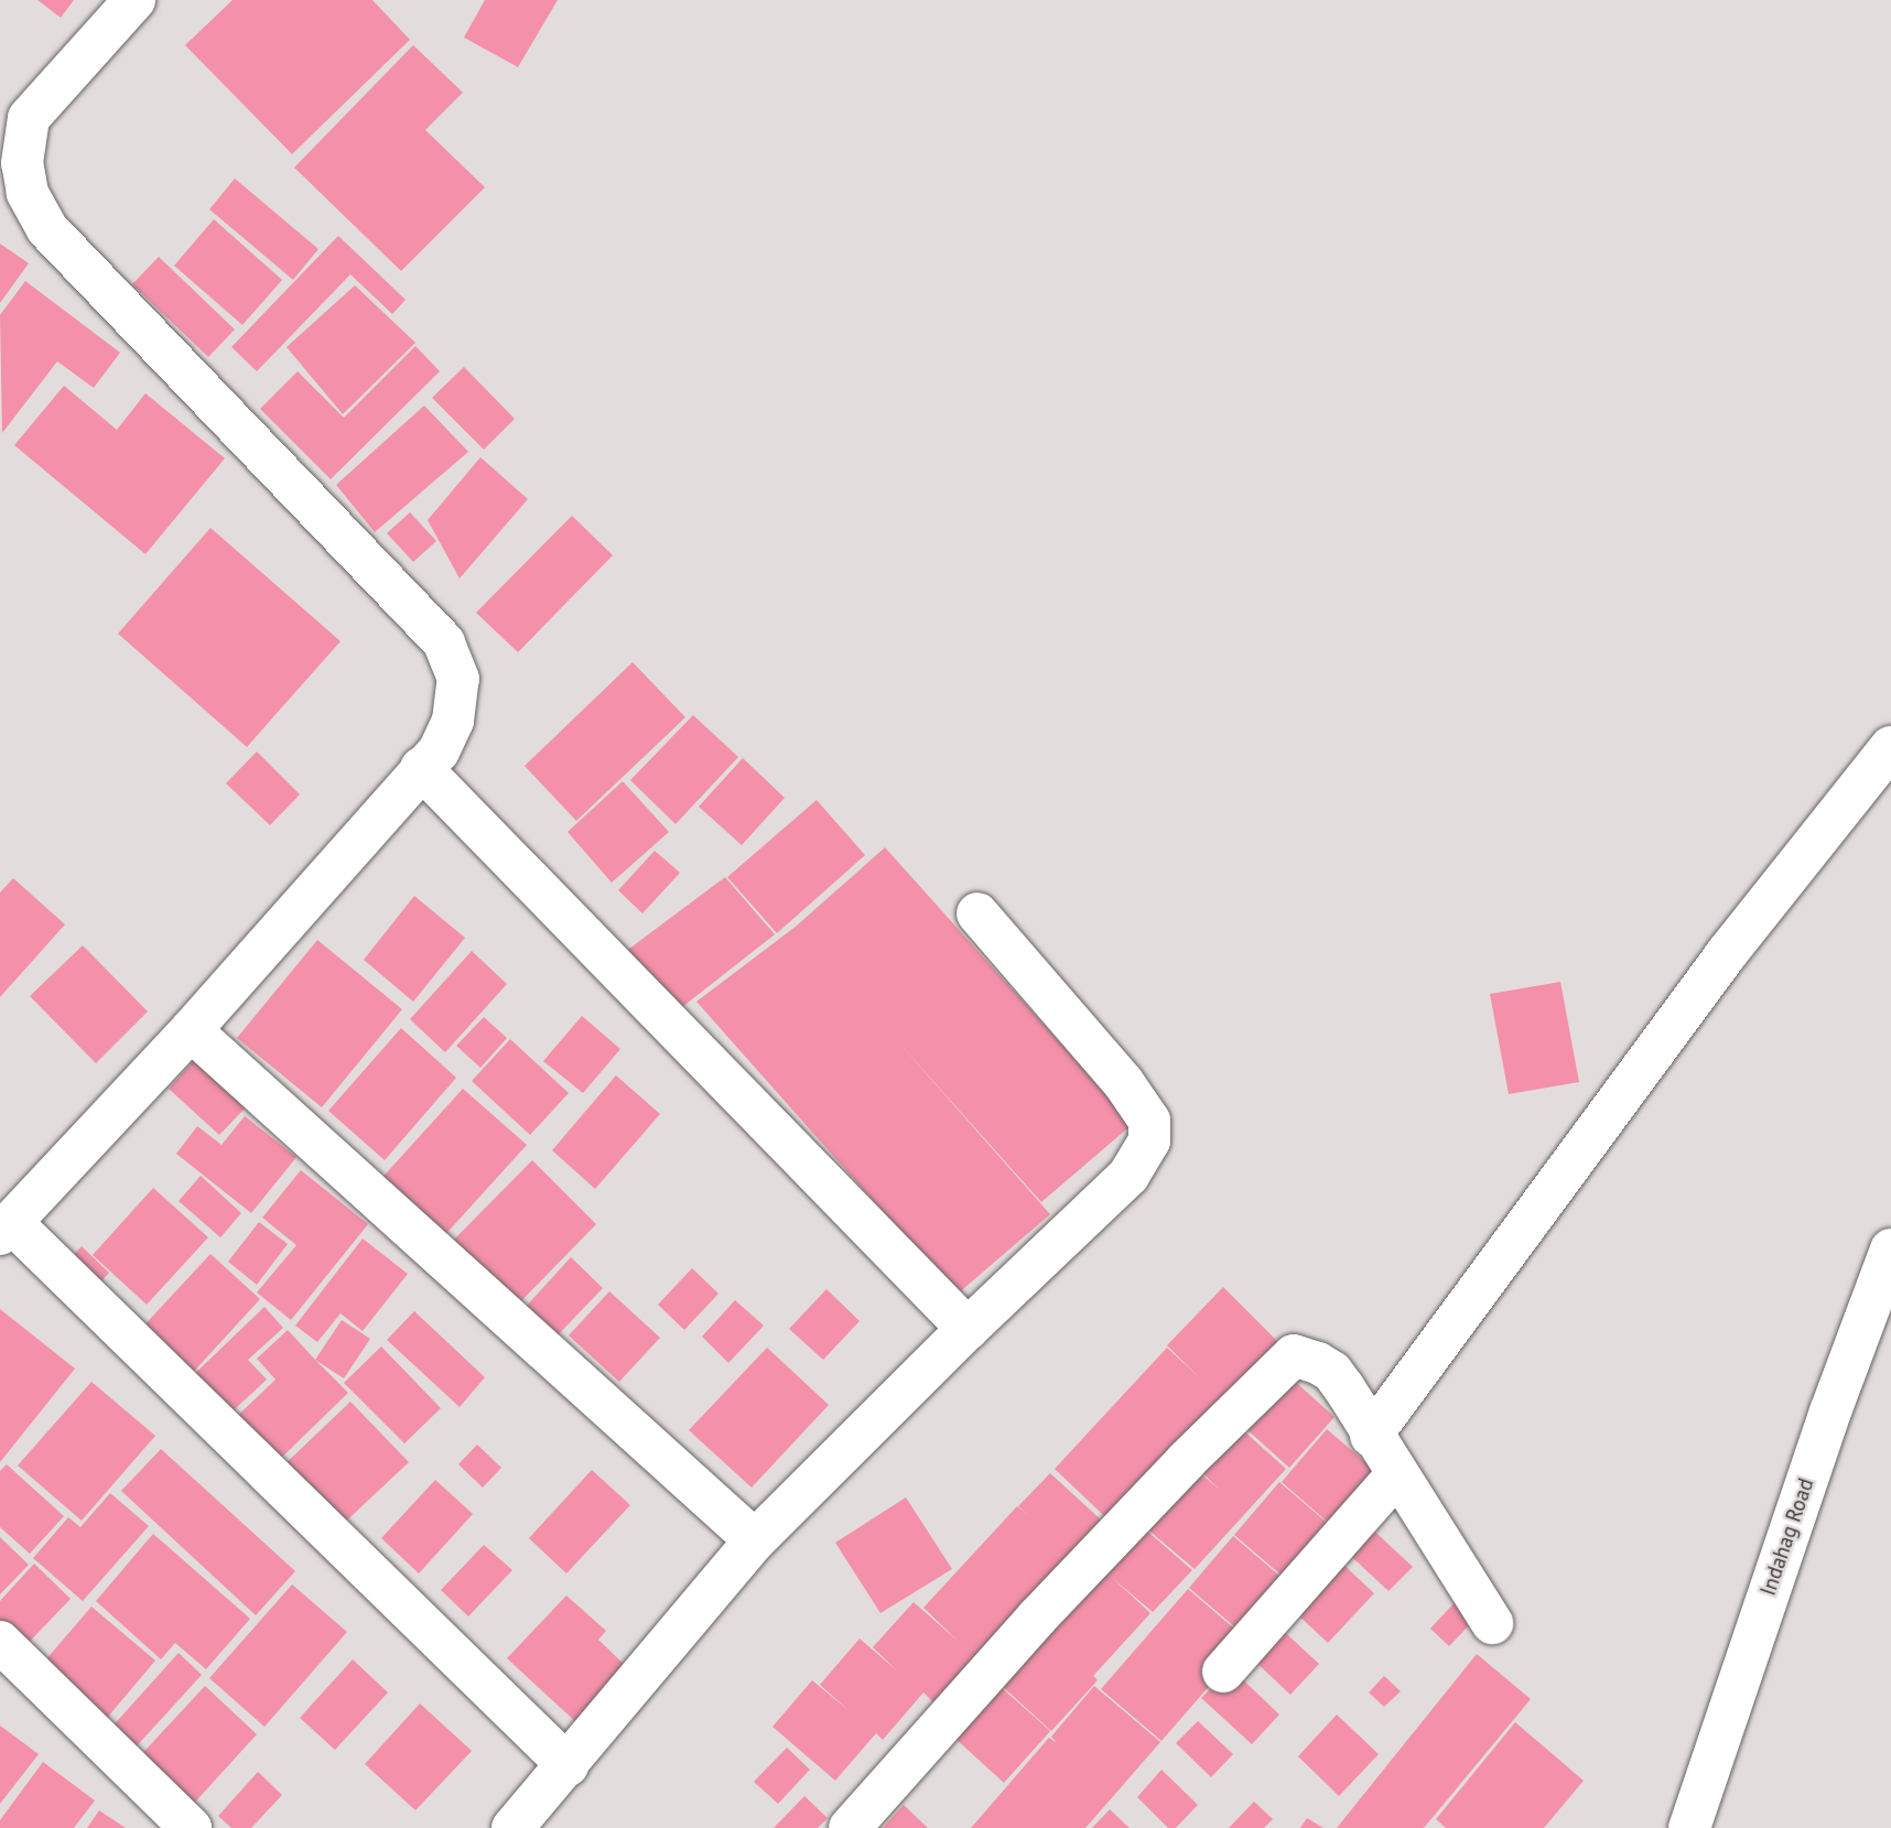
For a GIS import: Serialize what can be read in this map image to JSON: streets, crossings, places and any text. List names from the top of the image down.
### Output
{
  "streets": {
    "street": ["Indahag Road"]
  }
}
